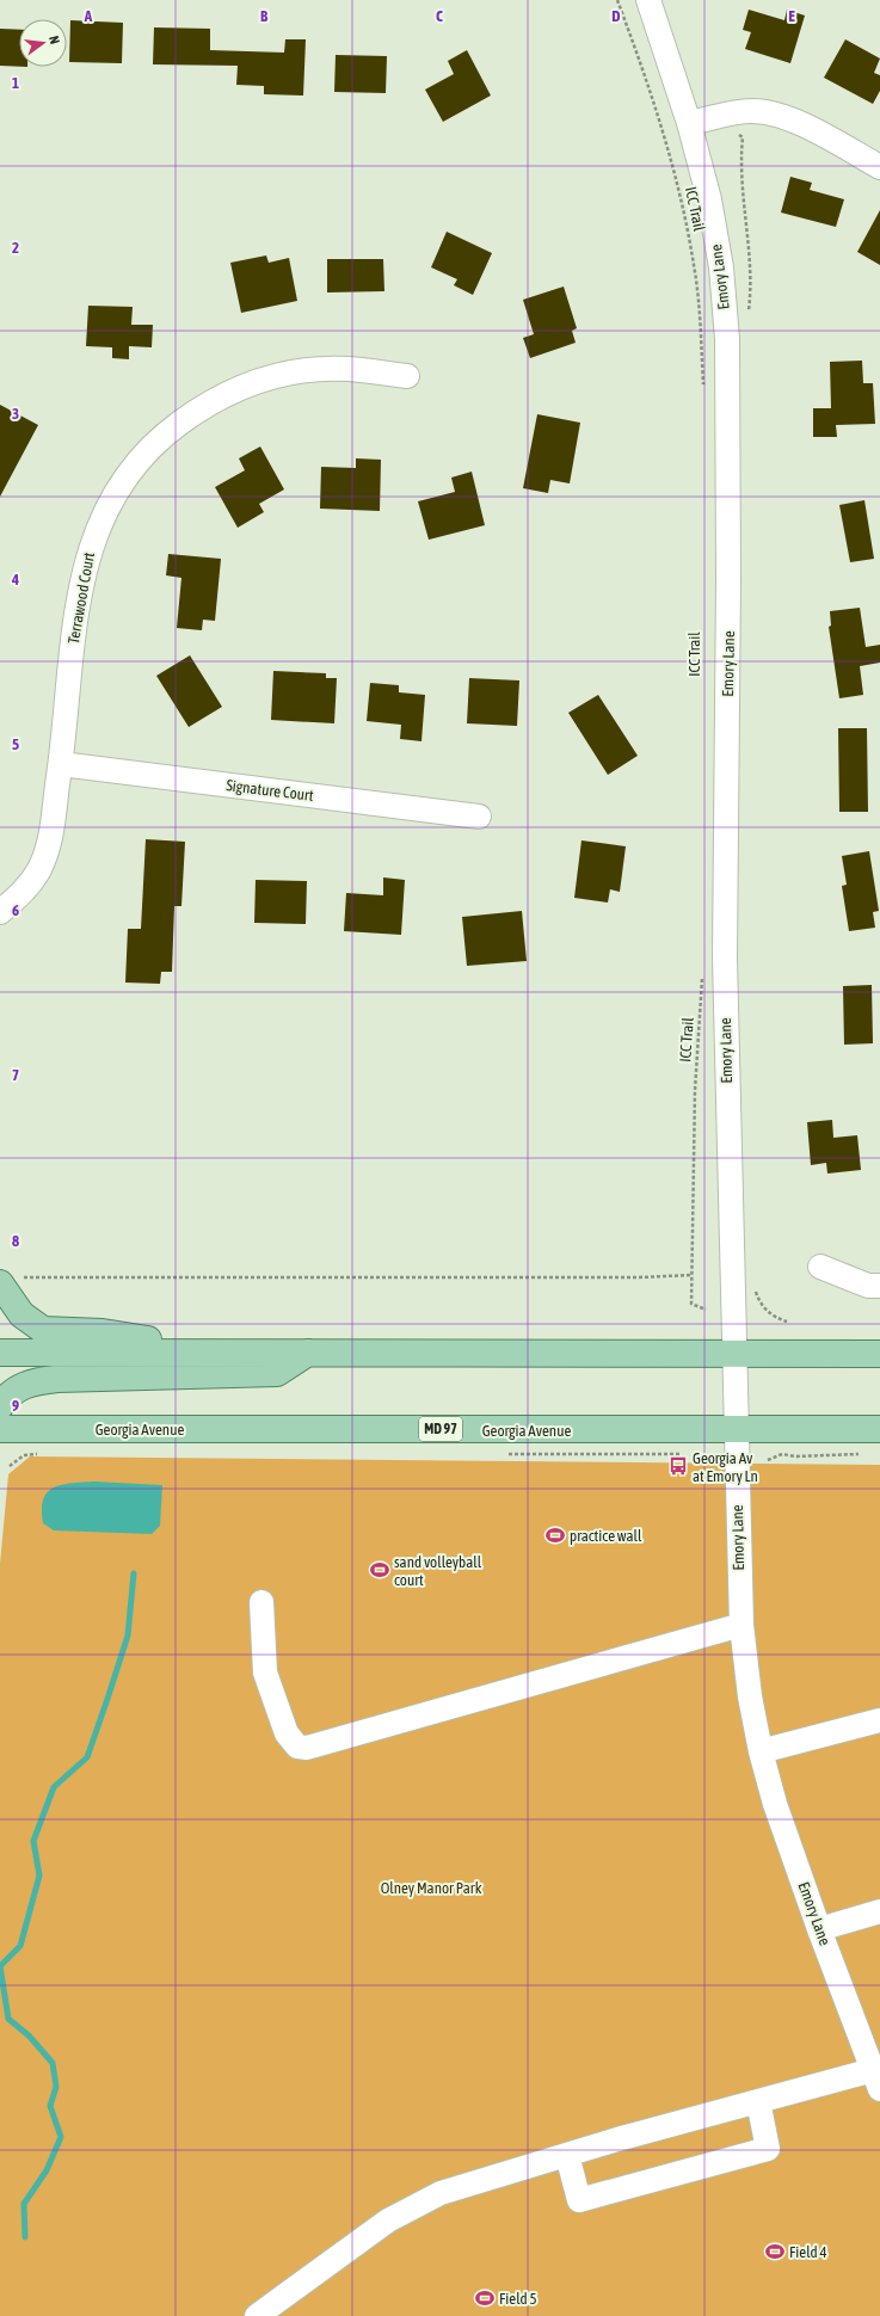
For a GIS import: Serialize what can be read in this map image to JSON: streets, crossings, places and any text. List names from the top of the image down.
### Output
{
  "streets": {
    "main road": ["Georgia Avenue", "MD 97"],
    "street": ["Emory Lane", "Terrawood Court", "Signature Court"],
    "path": ["ICC Trail"]
  },
  "crossings": [
    ["Emory Lane", "Georgia Avenue"],
    ["Terrawood Court", "Signature Court"]
  ],
  "parks": ["Olney Manor Park"],
  "places": {
    "bus stop": ["Georgia Av at Emory Ln"],
    "sports": [
      "practice wall",
      "sand volleyball court",
      "Field 4",
      "Field 5"
    ]
  },
  "north": "right",
  "grid": {
    "columns": [
      "A",
      "B",
      "C",
      "D",
      "E"
    ],
    "rows": [
      "1",
      "2",
      "3",
      "4",
      "5",
      "6",
      "7",
      "8",
      "9"
    ]
  }
}
